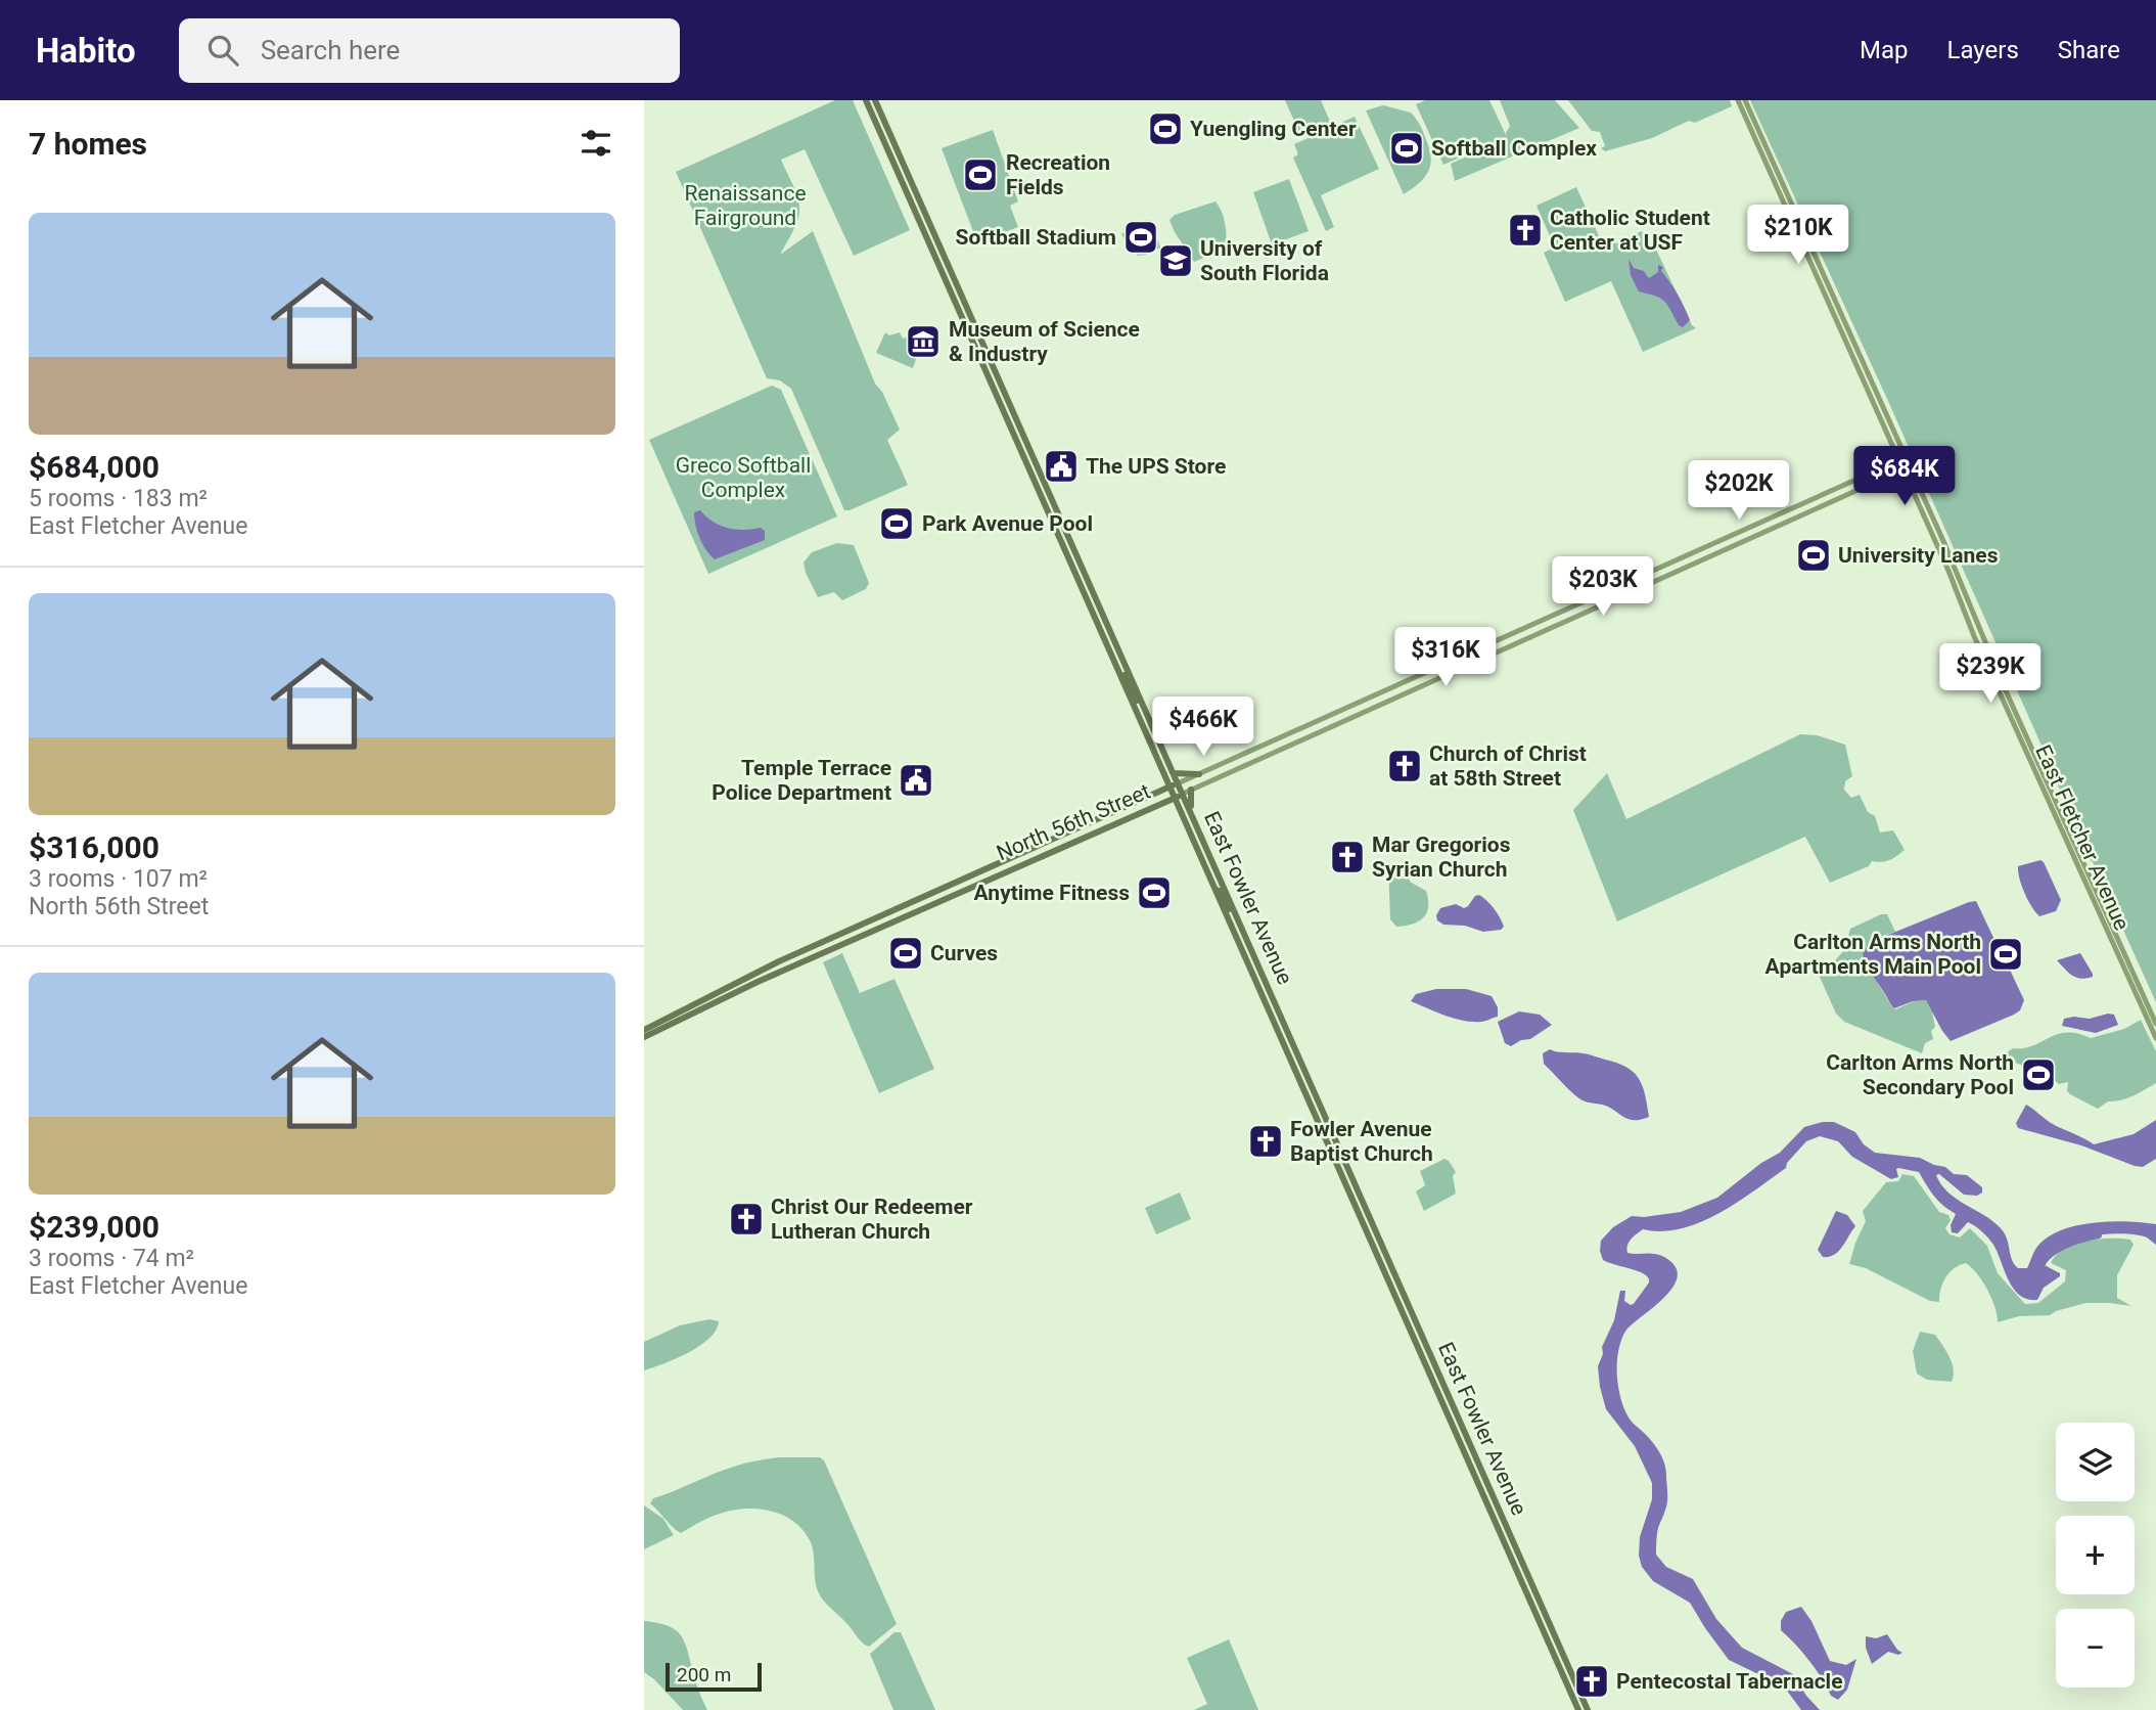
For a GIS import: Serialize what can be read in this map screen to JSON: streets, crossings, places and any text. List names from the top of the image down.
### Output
{
  "streets": {
    "main road": ["North 56th Street", "East Fletcher Avenue", "East Fowler Avenue"]
  },
  "crossings": [
    ["North 56th Street", "East Fletcher Avenue"],
    ["North 56th Street", "East Fowler Avenue"]
  ],
  "parks": ["Renaissance Fairground", "Greco Softball Complex"],
  "places": {
    "sports": [
      "Yuengling Center",
      "Softball Complex",
      "Recreation Fields",
      "Softball Stadium",
      "Park Avenue Pool",
      "University Lanes",
      "Anytime Fitness",
      "Curves",
      "Carlton Arms North Apartments Main Pool",
      "Carlton Arms North Secondary Pool"
    ],
    "church": [
      "Catholic Student Center at USF",
      "Church of Christ at 58th Street",
      "Mar Gregorios Syrian Church",
      "Fowler Avenue Baptist Church",
      "Christ Our Redeemer Lutheran Church",
      "Pentecostal Tabernacle"
    ],
    "school or university": ["University of South Florida"],
    "museum": ["Museum of Science & Industry"],
    "public building": ["The UPS Store", "Temple Terrace Police Department"]
  },
  "scale_bar": "200 m",
  "page": {
    "header": "Habito",
    "search": "Search here",
    "nav": ["Map", "Layers", "Share"],
    "heading": "7 homes",
    "list": [
      {
        "name": "$684,000",
        "note": "5 rooms · 183 m² · East Fletcher Avenue"
      },
      {
        "name": "$316,000",
        "note": "3 rooms · 107 m² · North 56th Street"
      },
      {
        "name": "$239,000",
        "note": "3 rooms · 74 m² · East Fletcher Avenue"
      }
    ],
    "price": [
      "$210K",
      "$684K",
      "$202K",
      "$203K",
      "$316K",
      "$239K",
      "$466K"
    ],
    "map_buttons": ["+", "−"],
    "scale": "200 m"
  }
}
